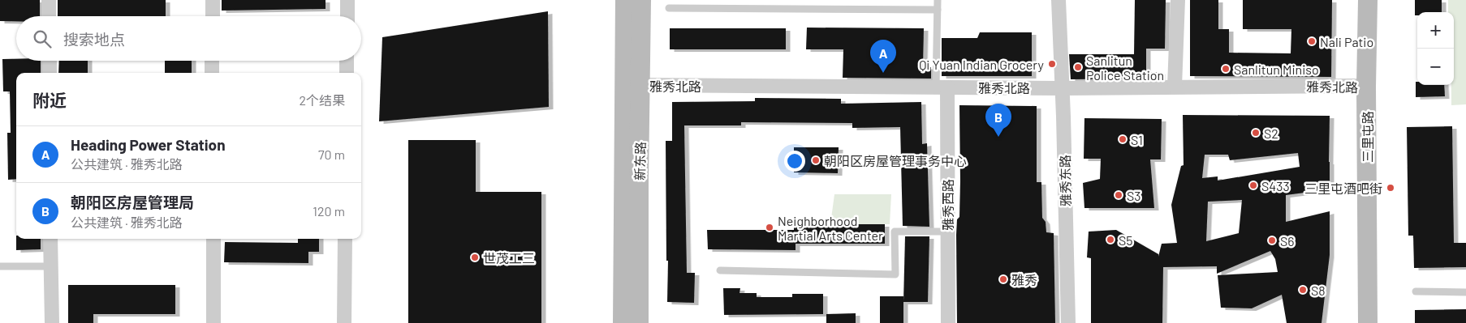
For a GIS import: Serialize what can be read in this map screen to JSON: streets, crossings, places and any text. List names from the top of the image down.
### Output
{
  "streets": {
    "main road": ["三里屯路", "新东路"],
    "street": ["雅秀北路", "雅秀东路", "雅秀西路"]
  },
  "crossings": [
    ["雅秀北路", "三里屯路"],
    ["雅秀北路", "新东路"],
    ["雅秀北路", "雅秀东路"],
    ["雅秀北路", "雅秀西路"]
  ],
  "places": [
    "Nali Patio",
    "Qi Yuan Indian Grocery",
    "Sanlitun Police Station",
    "Sanlitun Miniso",
    "S2",
    "S1",
    "朝阳区房屋管理事务中心",
    "S433",
    "三里屯酒吧街",
    "S3",
    "Neighborhood Martial Arts Center",
    "S5",
    "S6",
    "世茂工三",
    "雅秀",
    "S8"
  ],
  "page": {
    "map_buttons": ["+", "−"],
    "search": "搜索地点",
    "pins": ["A", "B"],
    "heading": ["附近", "2个结果"],
    "list": [
      {
        "mark": "A",
        "name": "Heading Power Station",
        "note": "公共建筑 · 雅秀北路",
        "value": "70 m"
      },
      {
        "mark": "B",
        "name": "朝阳区房屋管理局",
        "note": "公共建筑 · 雅秀北路",
        "value": "120 m"
      }
    ]
  }
}
